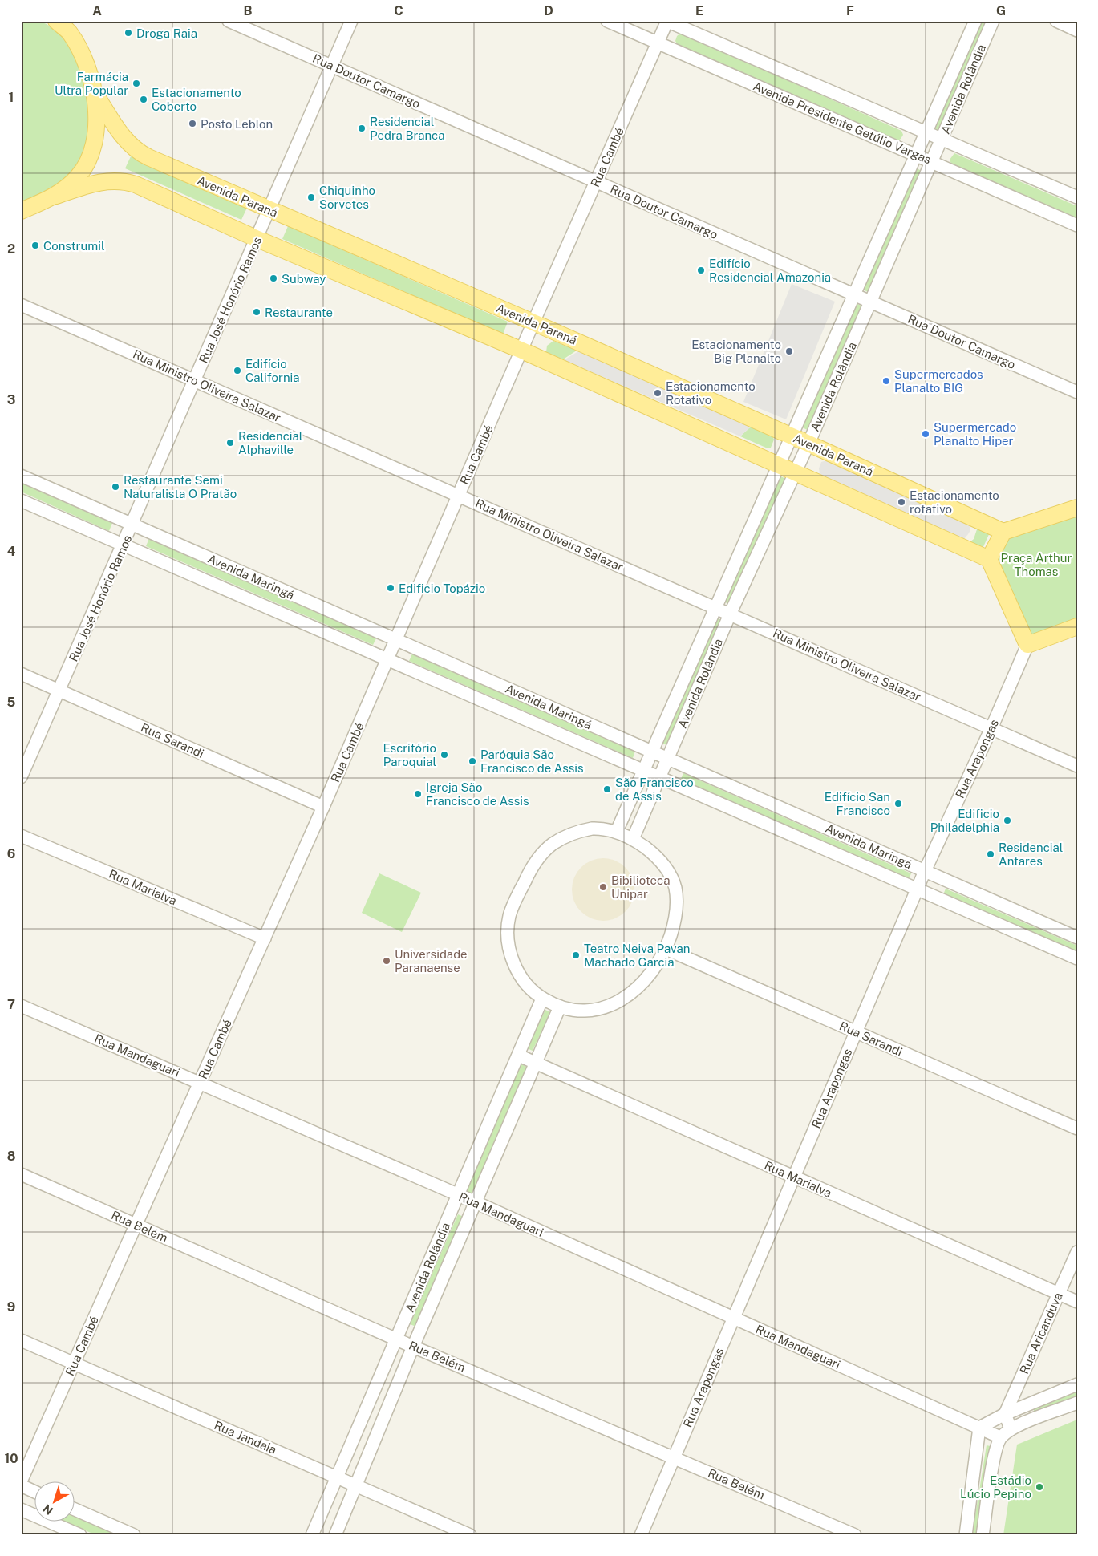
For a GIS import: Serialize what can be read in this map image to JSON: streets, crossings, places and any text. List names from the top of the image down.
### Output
{
  "streets": {
    "main road": ["Avenida Paraná"],
    "street": [
      "Rua Doutor Camargo",
      "Avenida Rolândia",
      "Avenida Presidente Getúlio Vargas",
      "Rua Cambé",
      "Rua José Honório Ramos",
      "Rua Ministro Oliveira Salazar",
      "Avenida Maringá",
      "Rua Sarandi",
      "Rua Arapongas",
      "Rua Marialva",
      "Rua Mandaguari",
      "Rua Belém",
      "Rua Aricanduva",
      "Rua Jandaia"
    ]
  },
  "crossings": [
    ["Rua Doutor Camargo", "Avenida Rolândia"],
    ["Rua Doutor Camargo", "Rua Cambé"],
    ["Rua Doutor Camargo", "Rua José Honório Ramos"],
    ["Avenida Rolândia", "Avenida Presidente Getúlio Vargas"],
    ["Avenida Rolândia", "Avenida Paraná"],
    ["Avenida Rolândia", "Rua Ministro Oliveira Salazar"],
    ["Avenida Rolândia", "Avenida Maringá"],
    ["Avenida Rolândia", "Rua Marialva"],
    ["Avenida Rolândia", "Rua Mandaguari"],
    ["Avenida Rolândia", "Rua Belém"],
    ["Avenida Rolândia", "Rua Jandaia"],
    ["Avenida Presidente Getúlio Vargas", "Rua Cambé"],
    ["Rua Cambé", "Avenida Paraná"],
    ["Rua Cambé", "Rua Ministro Oliveira Salazar"],
    ["Rua Cambé", "Avenida Maringá"],
    ["Rua Cambé", "Rua Sarandi"],
    ["Rua Cambé", "Rua Marialva"],
    ["Rua Cambé", "Rua Mandaguari"],
    ["Rua Cambé", "Rua Belém"],
    ["Rua Cambé", "Rua Jandaia"],
    ["Avenida Paraná", "Rua José Honório Ramos"],
    ["Rua José Honório Ramos", "Rua Ministro Oliveira Salazar"],
    ["Rua José Honório Ramos", "Avenida Maringá"],
    ["Rua José Honório Ramos", "Rua Sarandi"],
    ["Rua Ministro Oliveira Salazar", "Rua Arapongas"],
    ["Avenida Maringá", "Rua Arapongas"],
    ["Rua Sarandi", "Rua Arapongas"],
    ["Rua Arapongas", "Rua Marialva"],
    ["Rua Arapongas", "Rua Mandaguari"],
    ["Rua Arapongas", "Rua Belém"],
    ["Rua Marialva", "Rua Aricanduva"]
  ],
  "parks": ["Praça Arthur Thomas"],
  "places": [
    "Droga Raia",
    "Farmácia Ultra Popular",
    "Estacionamento Coberto",
    "Posto Leblon",
    "Residencial Pedra Branca",
    "Chiquinho Sorvetes",
    "Construmil",
    "Edifício Residencial Amazonia",
    "Subway",
    "Restaurante",
    "Estacionamento Big Planalto",
    "Edifício California",
    "Supermercados Planalto BIG",
    "Estacionamento Rotativo",
    "Supermercado Planalto Hiper",
    "Residencial Alphaville",
    "Restaurante Semi Naturalista O Pratão",
    "Estacionamento rotativo",
    "Edificio Topázio",
    "Escritório Paroquial",
    "Paróquia São Francisco de Assis",
    "São Francisco de Assis",
    "Igreja São Francisco de Assis",
    "Edifício San Francisco",
    "Edificio Philadelphia",
    "Residencial Antares",
    "Bibilioteca Unipar",
    "Teatro Neiva Pavan Machado Garcia",
    "Universidade Paranaense",
    "Estádio Lúcio Pepino"
  ],
  "north": "bottom left",
  "grid": {
    "columns": [
      "A",
      "B",
      "C",
      "D",
      "E",
      "F",
      "G"
    ],
    "rows": [
      "1",
      "2",
      "3",
      "4",
      "5",
      "6",
      "7",
      "8",
      "9",
      "10"
    ]
  }
}
